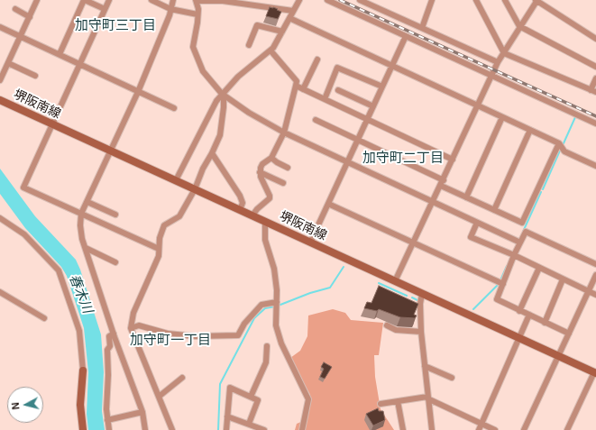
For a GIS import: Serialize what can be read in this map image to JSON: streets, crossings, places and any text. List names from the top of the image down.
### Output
{
  "streets": {
    "main road": ["堺阪南線"]
  },
  "districts": ["加守町三丁目", "加守町二丁目", "加守町一丁目"],
  "water": ["春木川"],
  "north": "left"
}
